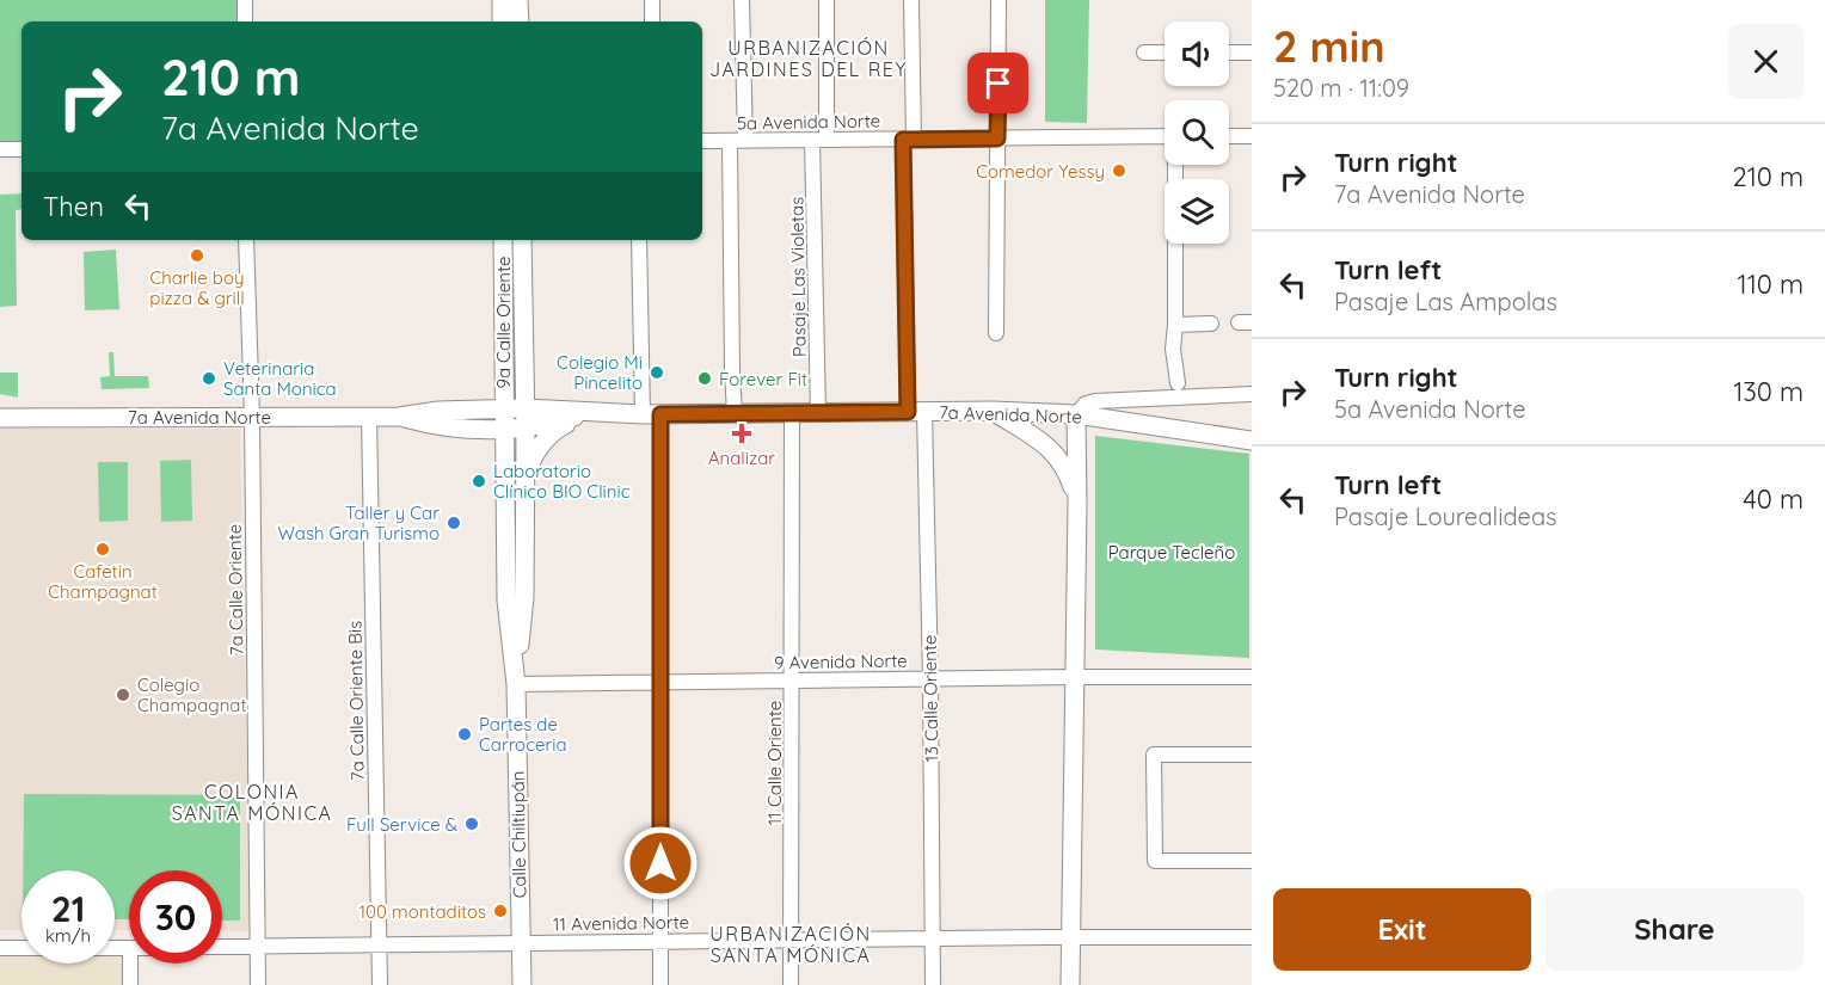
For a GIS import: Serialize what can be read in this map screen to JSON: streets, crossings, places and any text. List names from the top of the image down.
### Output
{
  "streets": {
    "main road": ["9a Calle Oriente", "7a Avenida Norte", "Calle Chiltiupán"],
    "street": [
      "5a Avenida Norte",
      "Pasaje Las Violetas",
      "7a Calle Oriente",
      "9 Avenida Norte",
      "13 Calle Oriente",
      "7a Calle Oriente Bis",
      "11 Calle Oriente",
      "11 Avenida Norte"
    ]
  },
  "crossings": [
    ["5a Avenida Norte", "Pasaje Las Violetas"],
    ["5a Avenida Norte", "13 Calle Oriente"],
    ["Pasaje Las Violetas", "7a Avenida Norte"],
    ["9a Calle Oriente", "7a Avenida Norte"],
    ["9a Calle Oriente", "Calle Chiltiupán"],
    ["7a Avenida Norte", "7a Calle Oriente"],
    ["7a Avenida Norte", "13 Calle Oriente"],
    ["7a Avenida Norte", "7a Calle Oriente Bis"],
    ["7a Avenida Norte", "11 Calle Oriente"],
    ["7a Avenida Norte", "Calle Chiltiupán"],
    ["7a Calle Oriente", "11 Avenida Norte"],
    ["9 Avenida Norte", "13 Calle Oriente"],
    ["9 Avenida Norte", "11 Calle Oriente"],
    ["9 Avenida Norte", "Calle Chiltiupán"],
    ["13 Calle Oriente", "11 Avenida Norte"],
    ["7a Calle Oriente Bis", "11 Avenida Norte"],
    ["11 Calle Oriente", "11 Avenida Norte"],
    ["Calle Chiltiupán", "11 Avenida Norte"]
  ],
  "districts": ["URBANIZACIÓN JARDINES DEL REY", "COLONIA SANTA MÓNICA", "URBANIZACIÓN SANTA MÓNICA"],
  "parks": ["Parque Tecleño"],
  "places": {
    "other": [
      "Comedor Yessy",
      "Charlie boy pizza & grill",
      "Colegio Mi Pincelito",
      "Veterinaria Santa Monica",
      "Forever Fit",
      "Laboratorio Clínico BIO Clinic",
      "Taller y Car Wash Gran Turismo",
      "Cafetin Champagnat",
      "Colegio Champagnat",
      "Partes de Carroceria",
      "Full Service &",
      "100 montaditos"
    ],
    "health": ["Analizar"]
  },
  "page": {
    "heading": ["2 min", "520 m · 11:09"],
    "turn": ["210 m", "7a Avenida Norte"],
    "list": [
      {
        "name": "Turn right",
        "note": "7a Avenida Norte",
        "value": "210 m"
      },
      {
        "name": "Turn left",
        "note": "Pasaje Las Ampolas",
        "value": "110 m"
      },
      {
        "name": "Turn right",
        "note": "5a Avenida Norte",
        "value": "130 m"
      },
      {
        "name": "Turn left",
        "note": "Pasaje Lourealideas",
        "value": "40 m"
      }
    ],
    "then": "Then",
    "speed": "21 km/h",
    "limit": "30",
    "buttons": ["Exit", "Share"]
  }
}
